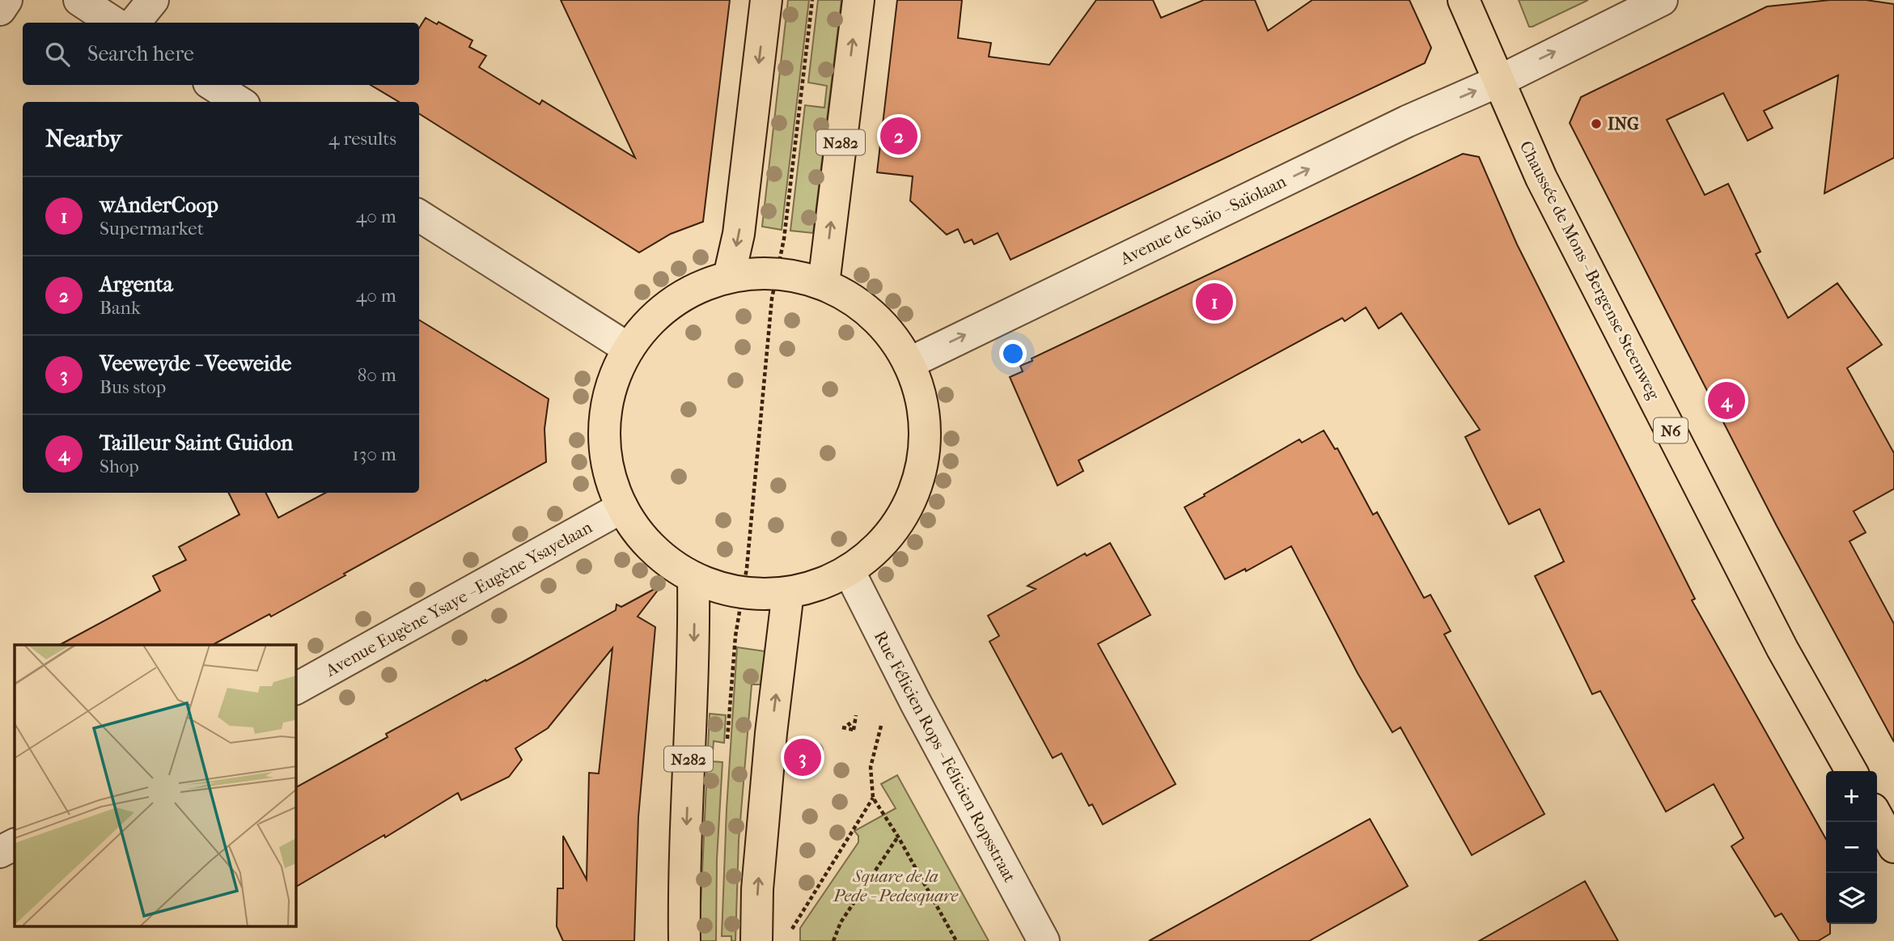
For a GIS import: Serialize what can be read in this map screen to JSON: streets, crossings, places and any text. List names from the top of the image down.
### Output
{
  "streets": {
    "main road": ["N282", "Chaussée de Mons - Bergense Steenweg", "N6"],
    "street": ["Avenue de Saïo - Saïolaan", "Avenue Eugène Ysaye - Eugène Ysayelaan", "Rue Félicien Rops - Félicien Ropsstraat"]
  },
  "crossings": [
    ["Avenue de Saïo - Saïolaan", "Chaussée de Mons - Bergense Steenweg"]
  ],
  "one_way": ["Avenue de Saïo - Saïolaan"],
  "parks": ["Square de la Pede - Pedesquare"],
  "places": ["ING"],
  "page": {
    "search": "Search here",
    "heading": ["Nearby", "4 results"],
    "pins": [
      "2",
      "1",
      "4",
      "3"
    ],
    "list": [
      {
        "mark": "1",
        "name": "wAnderCoop",
        "note": "Supermarket",
        "value": "40 m"
      },
      {
        "mark": "2",
        "name": "Argenta",
        "note": "Bank",
        "value": "40 m"
      },
      {
        "mark": "3",
        "name": "Veeweyde - Veeweide",
        "note": "Bus stop",
        "value": "80 m"
      },
      {
        "mark": "4",
        "name": "Tailleur Saint Guidon",
        "note": "Shop",
        "value": "130 m"
      }
    ],
    "map_buttons": ["+", "−"]
  }
}
